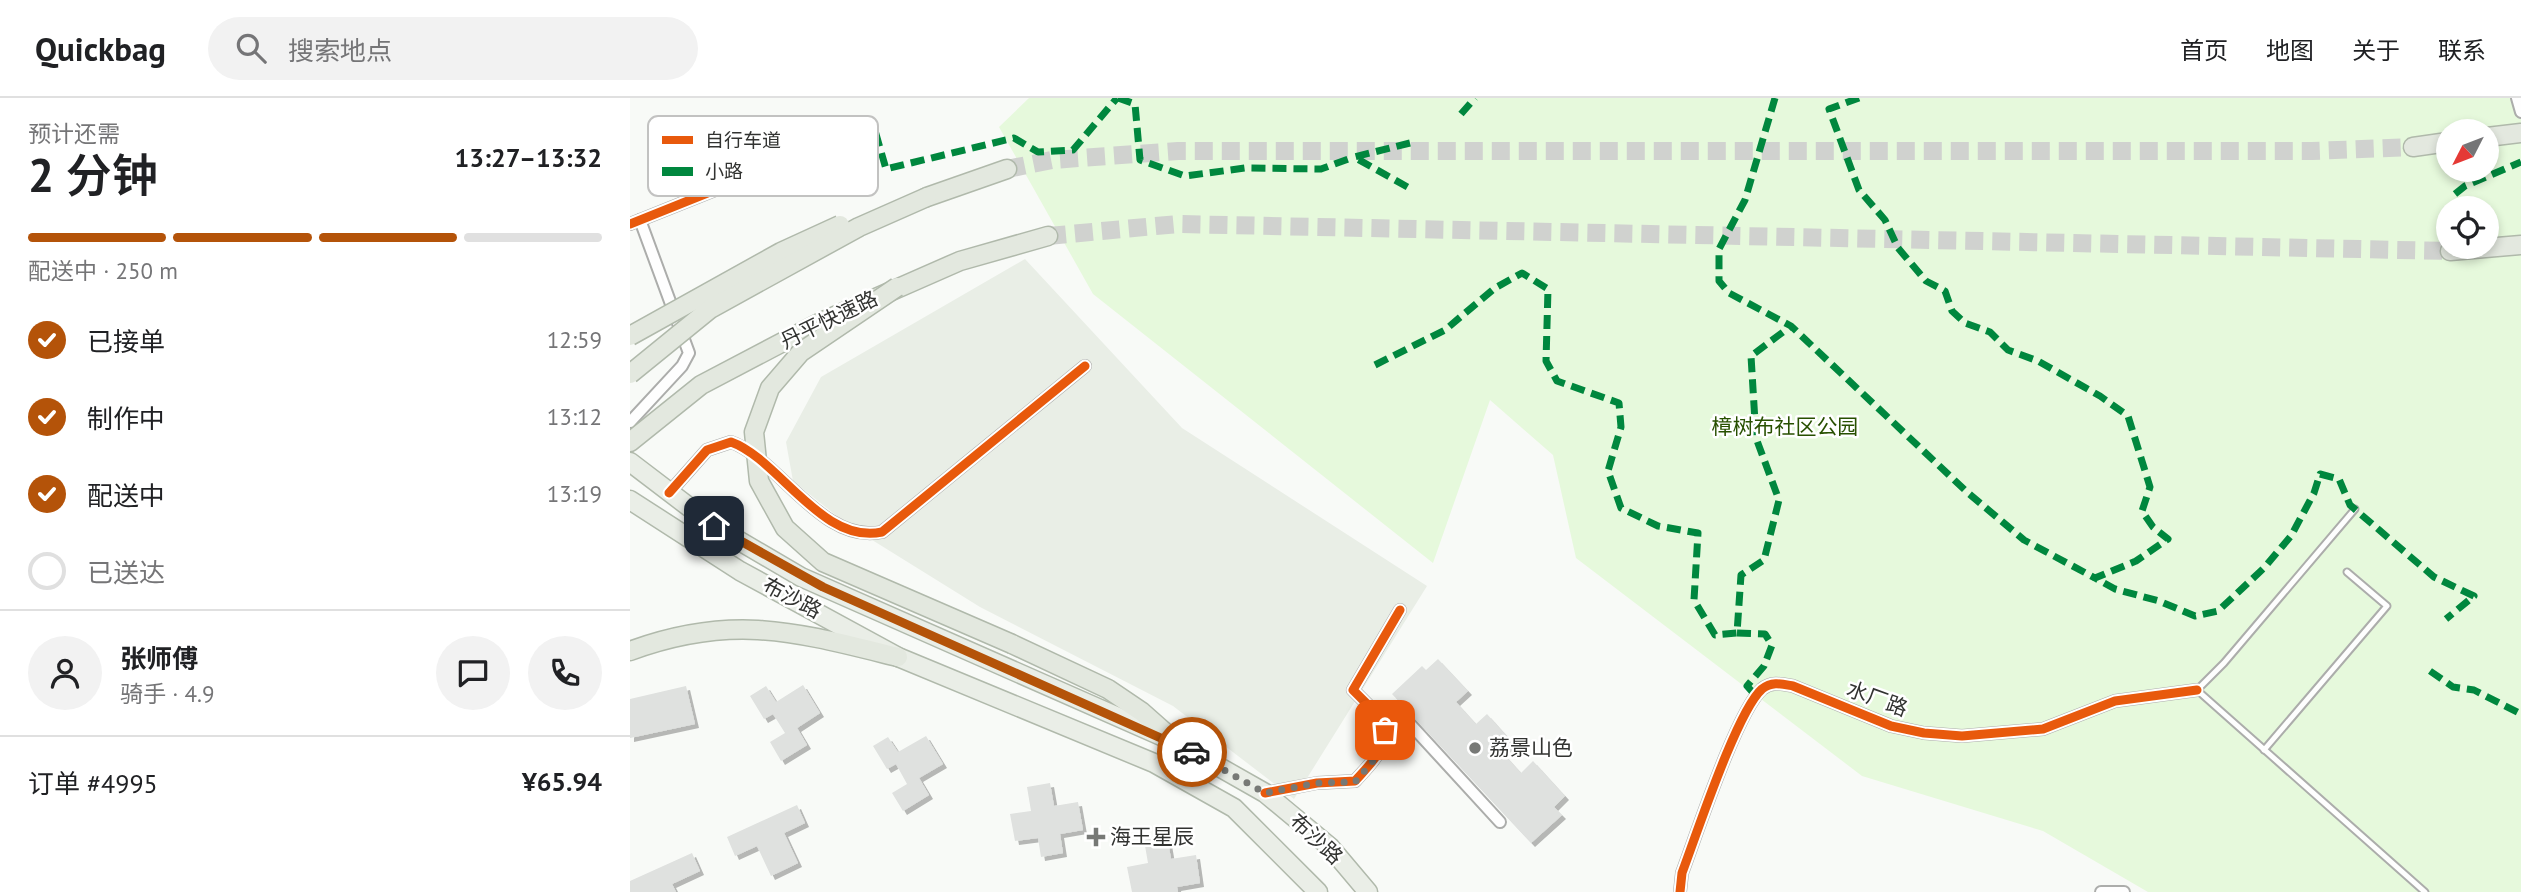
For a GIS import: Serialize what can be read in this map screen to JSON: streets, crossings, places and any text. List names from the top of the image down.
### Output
{
  "streets": {
    "highway": ["丹平快速路"],
    "main road": ["布沙路"],
    "street": ["水厂路"]
  },
  "parks": ["樟树布社区公园"],
  "places": {
    "other": ["荔景山色"],
    "health": ["海王星辰"]
  },
  "legend": ["自行车道", "小路"],
  "north": "bottom left",
  "page": {
    "header": "Quickbag",
    "search": "搜索地点",
    "nav": [
      "首页",
      "地图",
      "关于",
      "联系"
    ],
    "heading": ["2 分钟", "预计还需", "13:27–13:32"],
    "panel": [
      "张师傅",
      "骑手 · 4.9",
      "订单 #4995",
      "¥65.94"
    ],
    "bar": "配送中 · 250 m",
    "list": [
      ["已接单", "12:59"],
      ["制作中", "13:12"],
      ["配送中", "13:19"],
      "已送达"
    ]
  }
}
